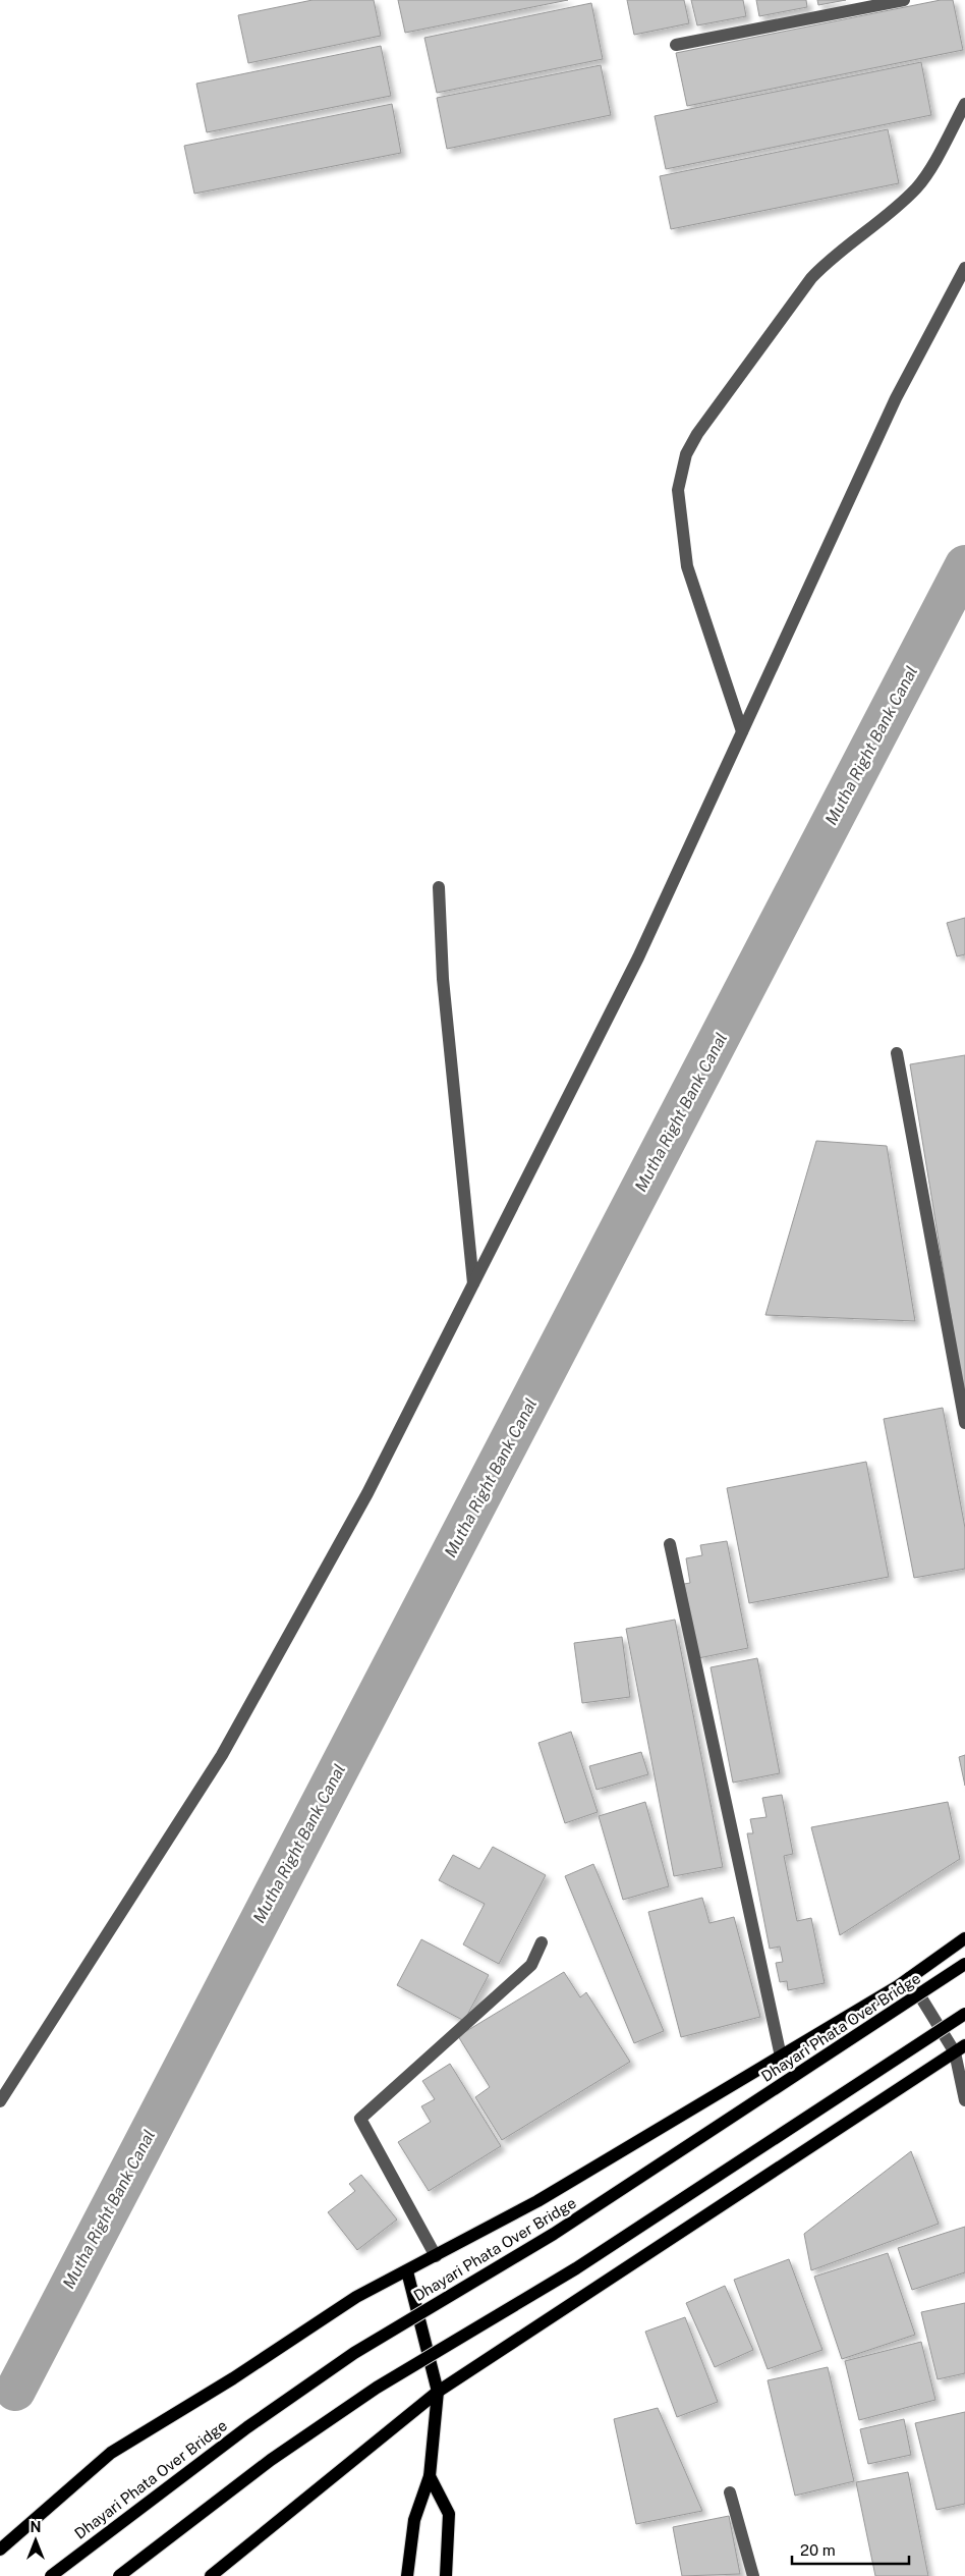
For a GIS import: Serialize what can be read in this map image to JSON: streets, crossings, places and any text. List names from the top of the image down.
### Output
{
  "streets": {
    "main road": ["Dhayari Phata Over Bridge"]
  },
  "water": ["Mutha Right Bank Canal"],
  "scale_bar": "20 m",
  "north": "top"
}
